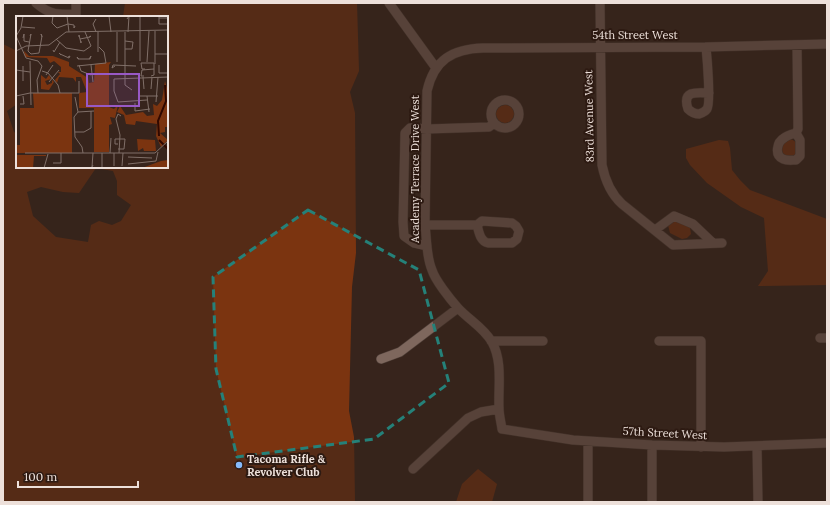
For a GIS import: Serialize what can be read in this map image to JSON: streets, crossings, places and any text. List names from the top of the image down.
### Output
{
  "streets": {
    "street": [
      "54th Street West",
      "83rd Avenue West",
      "Academy Terrace Drive West",
      "57th Street West"
    ]
  },
  "crossings": [
    ["54th Street West", "83rd Avenue West"],
    ["54th Street West", "Academy Terrace Drive West"],
    ["Academy Terrace Drive West", "57th Street West"]
  ],
  "places": ["Tacoma Rifle & Revolver Club"],
  "scale_bar": "100 m"
}
